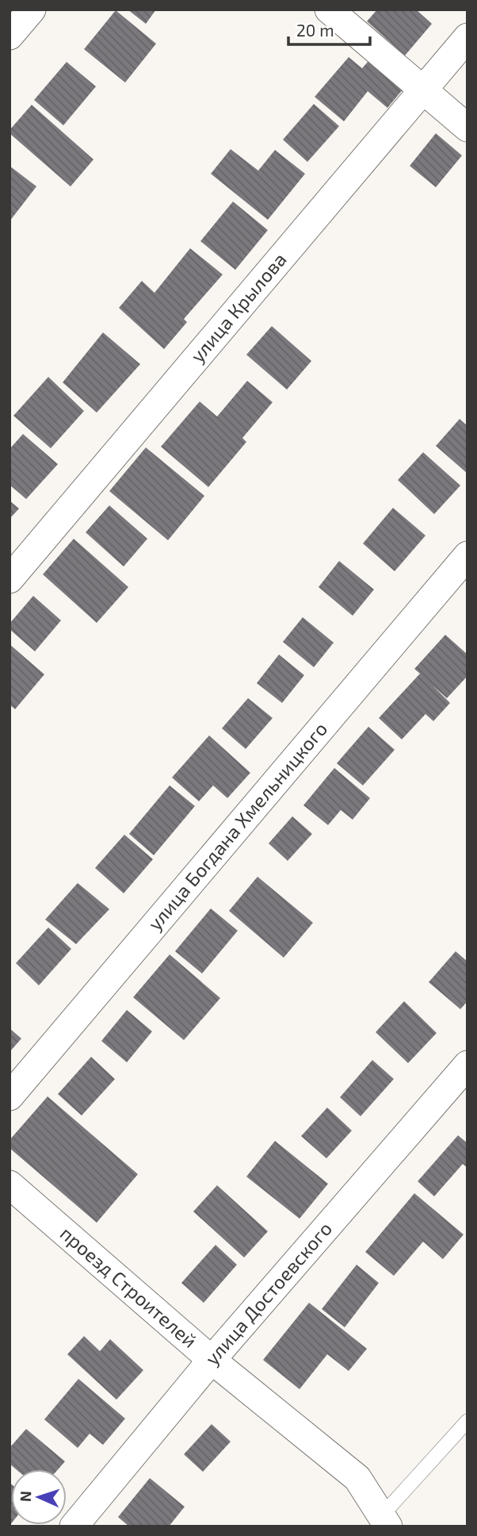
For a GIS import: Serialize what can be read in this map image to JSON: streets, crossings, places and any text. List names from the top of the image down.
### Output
{
  "streets": {
    "street": [
      "улица Крылова",
      "улица Богдана Хмельницкого",
      "проезд Строителей",
      "улица Достоевского"
    ]
  },
  "crossings": [
    ["проезд Строителей", "улица Достоевского"]
  ],
  "scale_bar": "20 m",
  "north": "left"
}
